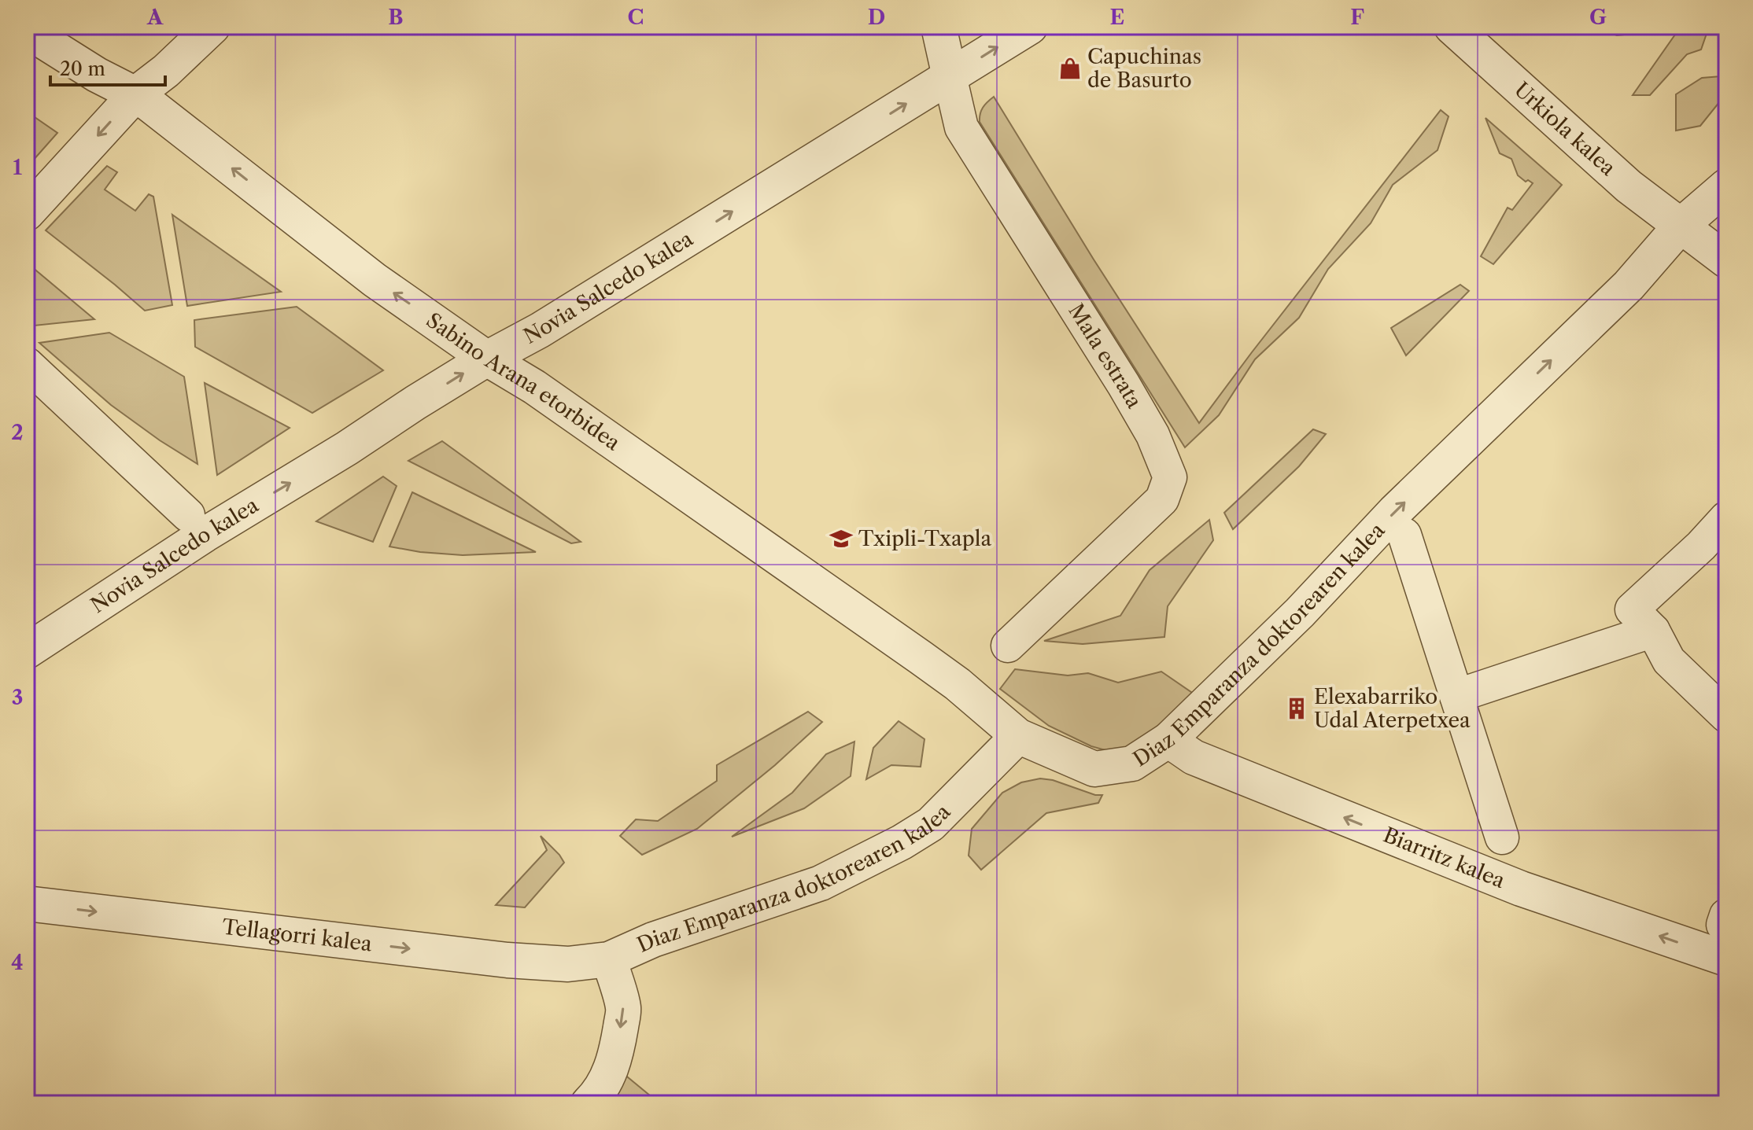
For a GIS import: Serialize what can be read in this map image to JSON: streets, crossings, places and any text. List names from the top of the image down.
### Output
{
  "streets": {
    "street": [
      "Urkiola kalea",
      "Novia Salcedo kalea",
      "Mala estrata",
      "Sabino Arana etorbidea",
      "Diaz Emparanza doktorearen kalea",
      "Biarritz kalea",
      "Tellagorri kalea"
    ]
  },
  "crossings": [
    ["Urkiola kalea", "Diaz Emparanza doktorearen kalea"],
    ["Novia Salcedo kalea", "Mala estrata"],
    ["Novia Salcedo kalea", "Sabino Arana etorbidea"],
    ["Sabino Arana etorbidea", "Diaz Emparanza doktorearen kalea"],
    ["Diaz Emparanza doktorearen kalea", "Biarritz kalea"],
    ["Diaz Emparanza doktorearen kalea", "Tellagorri kalea"]
  ],
  "one_way": [
    "Novia Salcedo kalea",
    "Diaz Emparanza doktorearen kalea",
    "Biarritz kalea",
    "Tellagorri kalea"
  ],
  "places": {
    "shop": ["Capuchinas de Basurto"],
    "school or university": ["Txipli-Txapla"],
    "building": ["Elexabarriko Udal Aterpetxea"]
  },
  "scale_bar": "20 m",
  "grid": {
    "columns": [
      "A",
      "B",
      "C",
      "D",
      "E",
      "F",
      "G"
    ],
    "rows": [
      "1",
      "2",
      "3",
      "4"
    ]
  }
}
